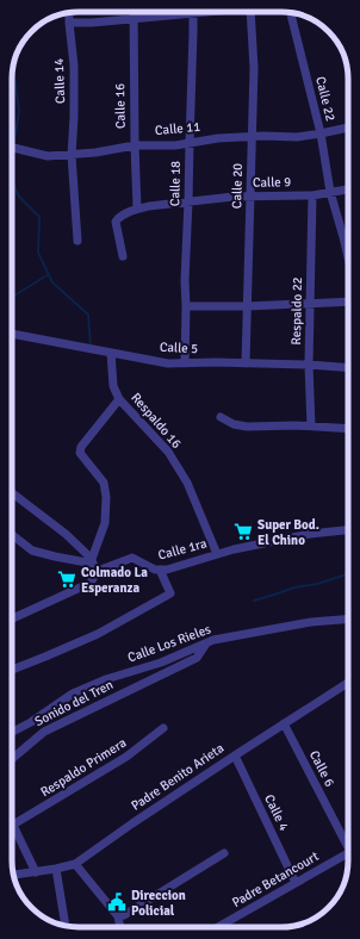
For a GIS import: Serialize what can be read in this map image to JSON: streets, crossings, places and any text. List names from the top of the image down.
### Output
{
  "streets": {
    "street": [
      "Calle 14",
      "Calle 22",
      "Calle 16",
      "Calle 11",
      "Calle 9",
      "Calle 18",
      "Calle 20",
      "Respaldo 22",
      "Calle 5",
      "Respaldo 16",
      "Calle 1ra",
      "Calle Los Rieles",
      "Sonido del Tren",
      "Respaldo Primera",
      "Calle 6",
      "Padre Benito Arieta",
      "Calle 4",
      "Padre Betancourt"
    ]
  },
  "crossings": [
    ["Calle 14", "Calle 11"],
    ["Calle 22", "Calle 11"],
    ["Calle 22", "Calle 9"],
    ["Calle 16", "Calle 11"],
    ["Calle 16", "Calle 9"],
    ["Calle 11", "Calle 18"],
    ["Calle 11", "Calle 20"],
    ["Calle 9", "Calle 18"],
    ["Calle 9", "Calle 20"],
    ["Calle 9", "Respaldo 22"],
    ["Calle 18", "Calle 5"],
    ["Calle 20", "Calle 5"],
    ["Respaldo 22", "Calle 5"],
    ["Calle 5", "Respaldo 16"],
    ["Respaldo 16", "Calle 1ra"],
    ["Calle Los Rieles", "Sonido del Tren"],
    ["Calle 6", "Padre Benito Arieta"],
    ["Padre Benito Arieta", "Calle 4"],
    ["Calle 4", "Padre Betancourt"]
  ],
  "places": {
    "supermarket": ["Super Bod. El Chino", "Colmado La Esperanza"],
    "public building": ["Direccion Policial"]
  }
}
